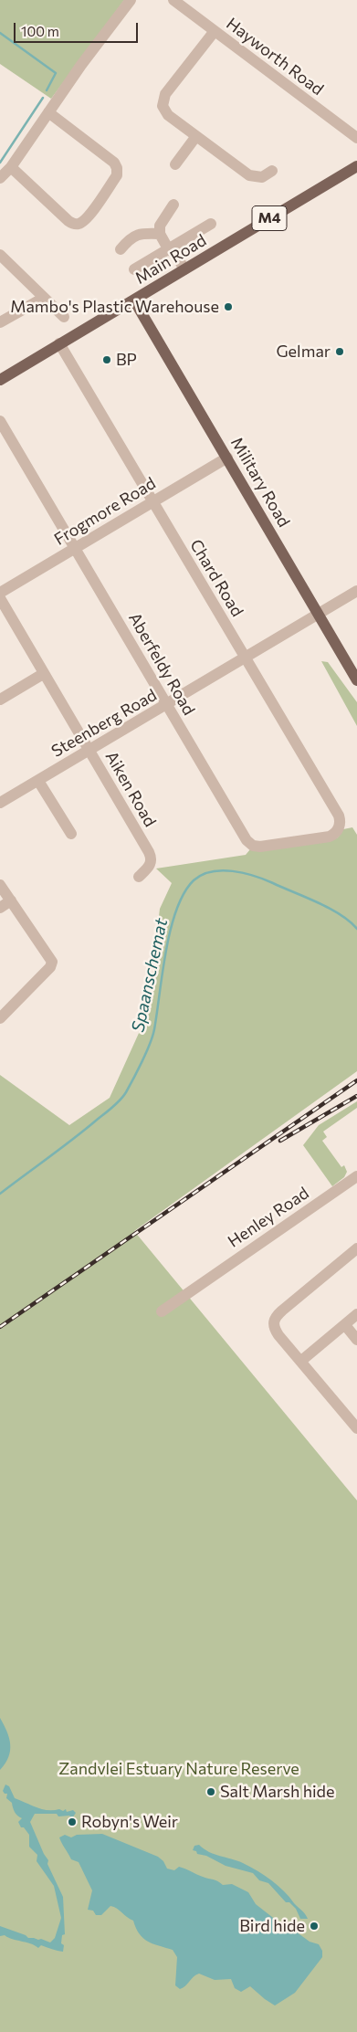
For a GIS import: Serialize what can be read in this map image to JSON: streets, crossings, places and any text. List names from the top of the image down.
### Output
{
  "streets": {
    "main road": ["M4", "Main Road", "Military Road"],
    "street": [
      "Hayworth Road",
      "Frogmore Road",
      "Chard Road",
      "Aberfeldy Road",
      "Steenberg Road",
      "Aiken Road",
      "Henley Road"
    ]
  },
  "crossings": [
    ["Main Road", "Military Road"],
    ["Main Road", "Chard Road"],
    ["Military Road", "Frogmore Road"],
    ["Military Road", "Steenberg Road"],
    ["Frogmore Road", "Chard Road"],
    ["Frogmore Road", "Aberfeldy Road"],
    ["Chard Road", "Aberfeldy Road"],
    ["Chard Road", "Steenberg Road"],
    ["Aberfeldy Road", "Steenberg Road"],
    ["Steenberg Road", "Aiken Road"]
  ],
  "water": ["Spaanschemat"],
  "parks": ["Zandvlei Estuary Nature Reserve"],
  "places": [
    "Mambo's Plastic Warehouse",
    "Gelmar",
    "BP",
    "Salt Marsh hide",
    "Robyn's Weir",
    "Bird hide"
  ],
  "scale_bar": "100 m"
}
